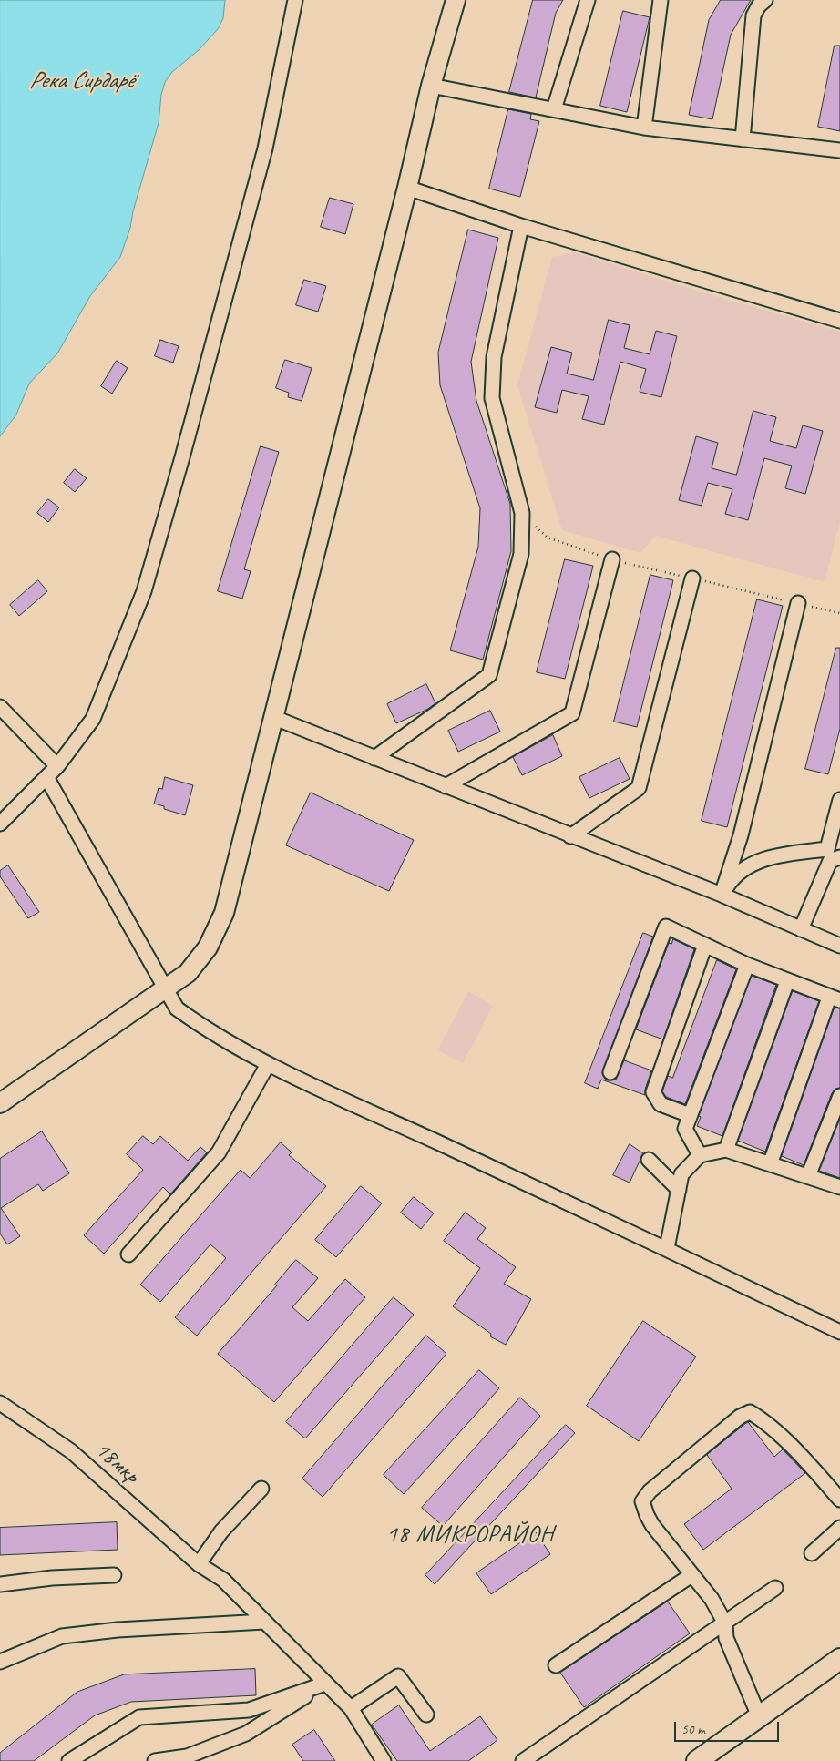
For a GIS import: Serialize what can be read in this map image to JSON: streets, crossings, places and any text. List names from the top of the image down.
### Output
{
  "streets": {
    "street": ["18мкр"]
  },
  "districts": ["18 МИКРОРАЙОН"],
  "water": ["Река Сирдарё"],
  "scale_bar": "50 m"
}
